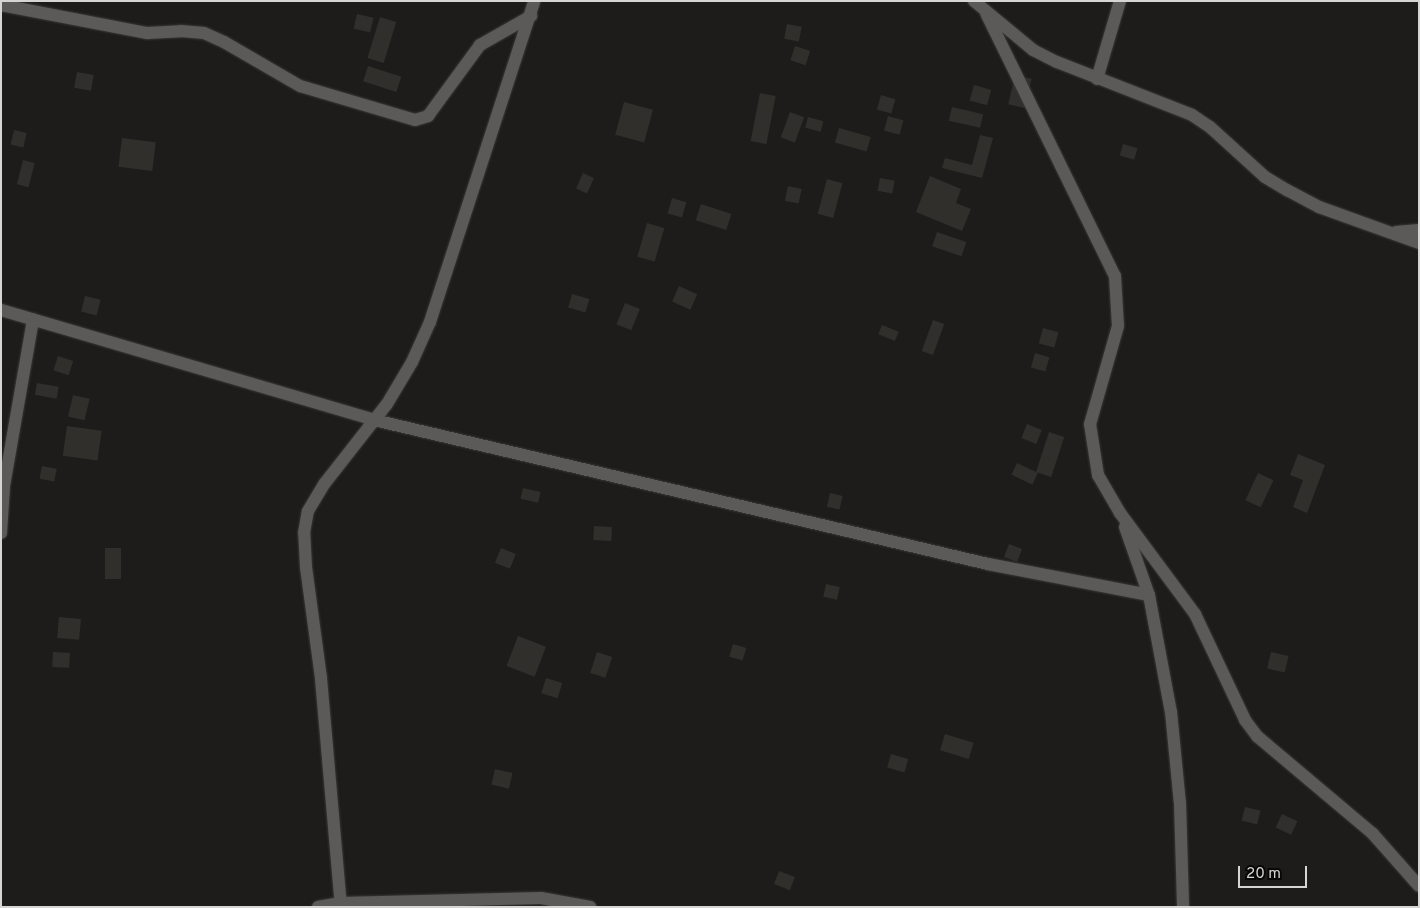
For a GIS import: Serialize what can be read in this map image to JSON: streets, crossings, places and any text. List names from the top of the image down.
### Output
{
  "scale_bar": "20 m"
}
